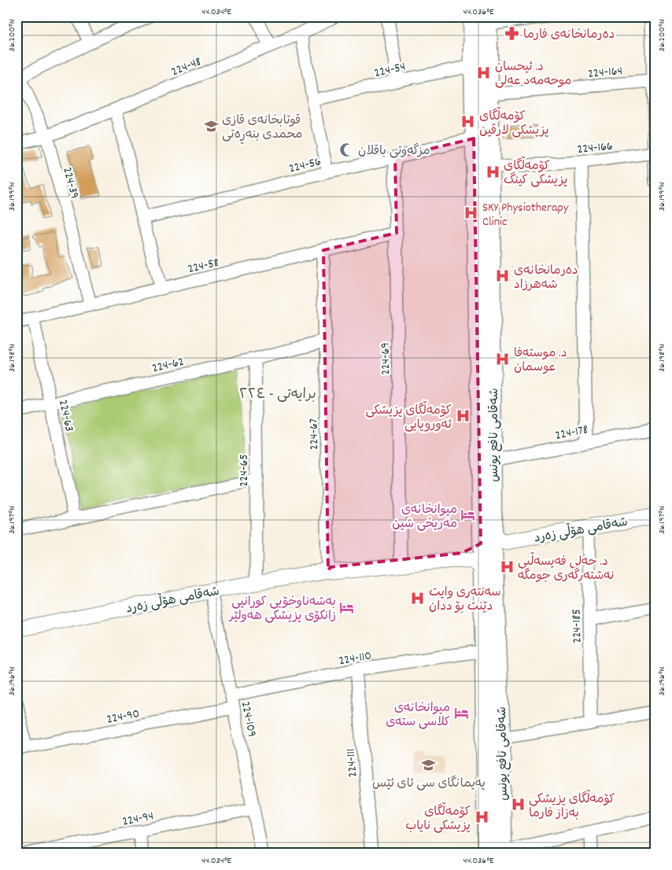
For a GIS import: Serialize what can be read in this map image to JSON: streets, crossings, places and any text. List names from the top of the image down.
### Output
{
  "streets": {
    "main road": ["شەقامی نافع یونس"],
    "street": [
      "224-48",
      "224-54",
      "224-164",
      "224-166",
      "224-56",
      "224-39",
      "224-58",
      "224-69",
      "224-62",
      "224-63",
      "224-178",
      "224-67",
      "224-65",
      "شەقامی هۆڵی زەرد",
      "224-185",
      "224-110",
      "224-90",
      "224-109",
      "224-111",
      "224-94"
    ]
  },
  "crossings": [
    ["224-48", "224-39"],
    ["224-54", "شەقامی نافع یونس"],
    ["224-164", "شەقامی نافع یونس"],
    ["224-166", "شەقامی نافع یونس"],
    ["224-56", "224-69"],
    ["224-56", "شەقامی نافع یونس"],
    ["224-39", "224-58"],
    ["224-58", "224-69"],
    ["224-58", "224-63"],
    ["224-58", "224-67"],
    ["224-69", "شەقامی هۆڵی زەرد"],
    ["224-62", "224-63"],
    ["224-62", "224-67"],
    ["224-62", "224-65"],
    ["224-178", "شەقامی نافع یونس"],
    ["224-67", "شەقامی هۆڵی زەرد"],
    ["شەقامی نافع یونس", "شەقامی هۆڵی زەرد"],
    ["شەقامی نافع یونس", "224-110"],
    ["224-65", "شەقامی هۆڵی زەرد"],
    ["شەقامی هۆڵی زەرد", "224-185"],
    ["شەقامی هۆڵی زەرد", "224-109"],
    ["224-110", "224-109"],
    ["224-110", "224-111"],
    ["224-90", "224-109"],
    ["224-109", "224-94"]
  ],
  "districts": ["برایەتی - ٢٢٤"],
  "places": {
    "pharmacy": ["دەرمانخانەی فارما"],
    "hospital": [
      "د. ئیحسان موحەمەد عەلی",
      "کۆمەڵگای پزیشکی لارڤین",
      "کۆمەڵگای پزیشکی کینگ",
      "SKY Physiotherapy Clinic",
      "دەرمانخانەی شەهرزاد",
      "د. موستەفا عوسمان",
      "کۆمەڵگای پزیشکی ئەوروپایی",
      "د. حەلی فەیسەڵیی نەشتەرگەری جومگە",
      "سەنتەری وایت دێنت بۆ ددان",
      "کۆمەڵگای پزیشکی بەزاز فارما",
      "کۆمەڵگای پزیشکی نایاب"
    ],
    "school or university": ["قوتابخانەی قازی محمدی بنەڕەتی", "پەیمانگای سی ئای ئێس"],
    "mosque": ["مزگه‌وتی باقلان"],
    "hotel": ["میوانخانەی مەریخی شین", "بەشەناوخۆیی کوڕانیی زانکۆی پزیشکی هەولێر", "میوانخانەی کلاسی ستەی"]
  },
  "coordinates": [
    "44.034°E",
    "44.036°E",
    "36.200°N",
    "36.199°N",
    "36.198°N",
    "36.197°N",
    "36.196°N"
  ]
}
